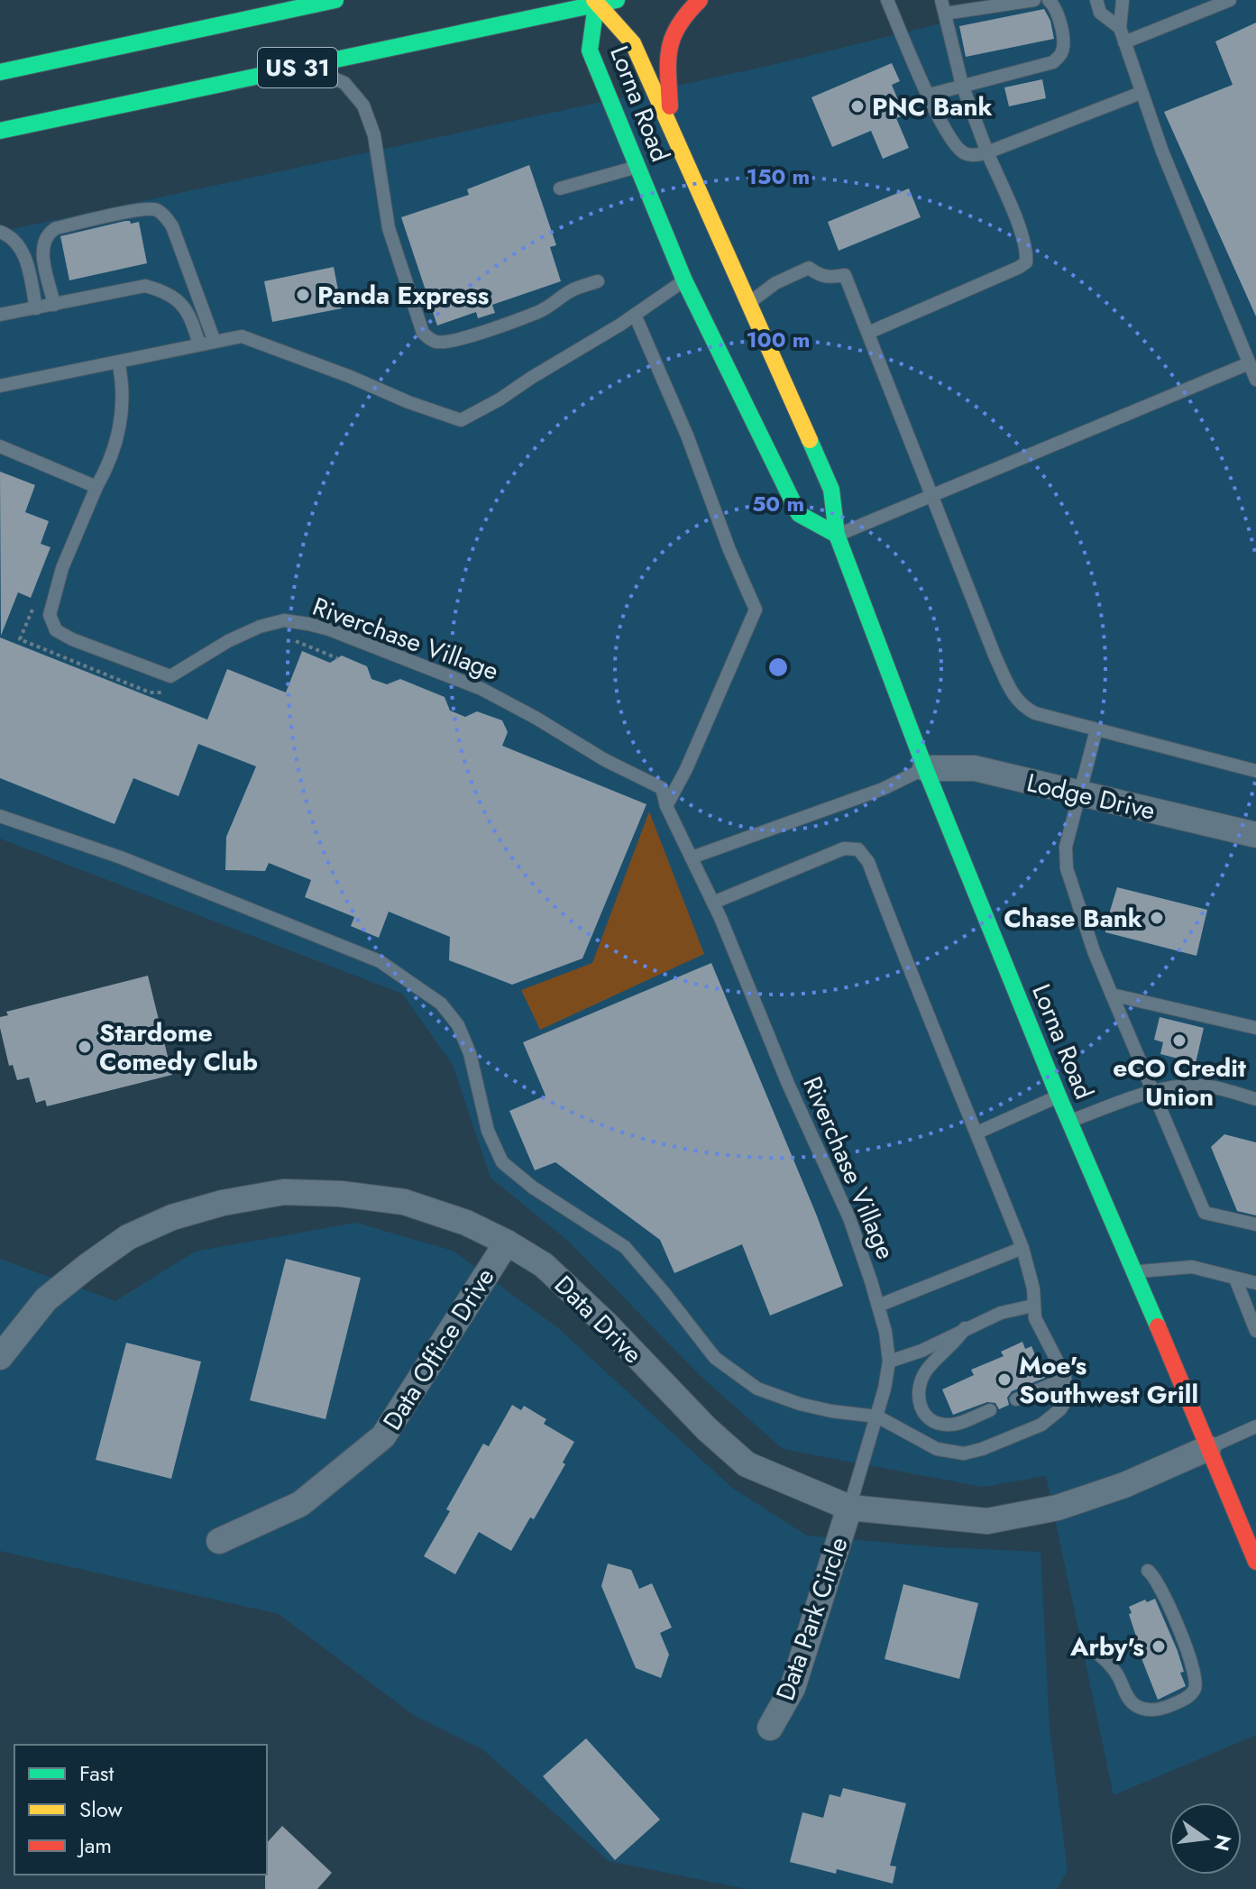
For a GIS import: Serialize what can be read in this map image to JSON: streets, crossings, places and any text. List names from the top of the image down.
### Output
{
  "streets": {
    "street": [
      "US 31",
      "Lorna Road",
      "Lodge Drive",
      "Data Drive",
      "Data Office Drive",
      "Data Park Circle"
    ],
    "lane": ["Riverchase Village"]
  },
  "crossings": [
    ["US 31", "Lorna Road"],
    ["Lorna Road", "Lodge Drive"],
    ["Lorna Road", "Data Drive"],
    ["Riverchase Village", "Data Drive"],
    ["Riverchase Village", "Data Park Circle"],
    ["Data Drive", "Data Office Drive"],
    ["Data Drive", "Data Park Circle"]
  ],
  "places": [
    "PNC Bank",
    "Panda Express",
    "Chase Bank",
    "eCO Credit Union",
    "Stardome Comedy Club",
    "Moe's Southwest Grill",
    "Arby's"
  ],
  "legend": ["Fast", "Slow", "Jam"],
  "north": "right",
  "rings": ["150 m", "100 m", "50 m"]
}
